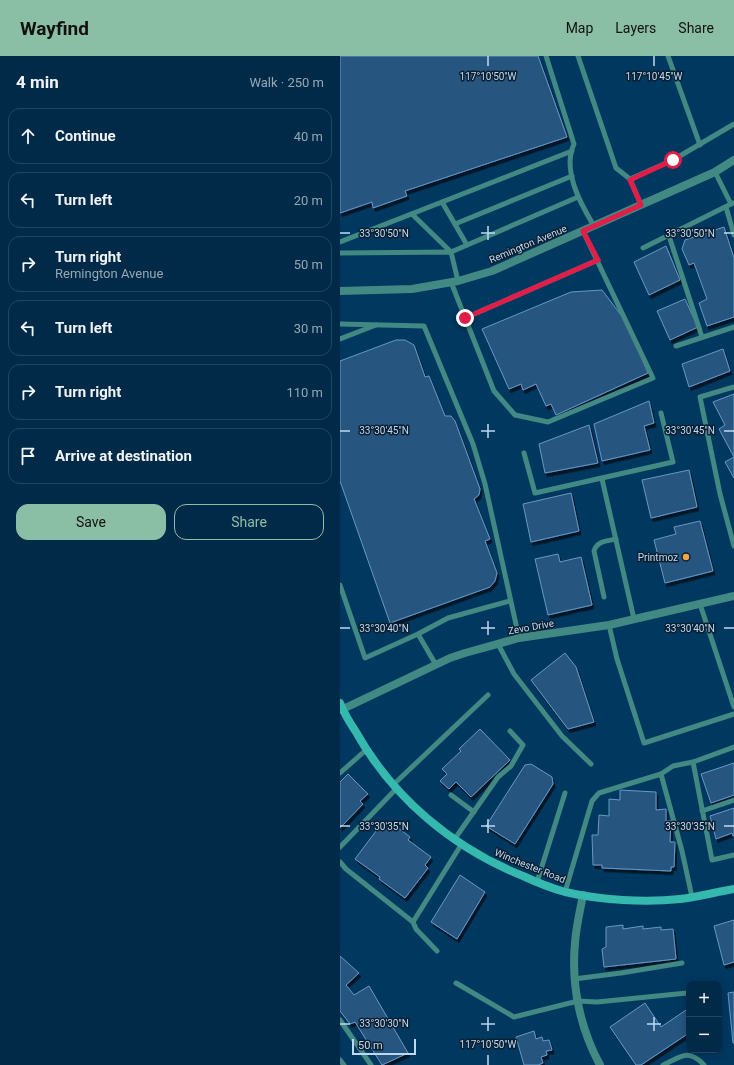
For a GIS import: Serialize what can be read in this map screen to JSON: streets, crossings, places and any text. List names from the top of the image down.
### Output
{
  "streets": {
    "street": ["Remington Avenue", "Zevo Drive", "Winchester Road"]
  },
  "crossings": [
    ["Zevo Drive", "Winchester Road"]
  ],
  "places": ["Printmoz"],
  "scale_bar": "50 m",
  "page": {
    "header": "Wayfind",
    "nav": ["Map", "Layers", "Share"],
    "heading": ["4 min", "Walk · 250 m"],
    "list": [
      ["Continue", "40 m"],
      ["Turn left", "20 m"],
      ["Turn right", "Remington Avenue", "50 m"],
      ["Turn left", "30 m"],
      ["Turn right", "110 m"],
      "Arrive at destination"
    ],
    "buttons": ["Save", "Share"],
    "map_buttons": ["+", "−"],
    "scale": "50 m"
  },
  "coordinates": [
    "117°10'50\"W",
    "117°10'45\"W",
    "33°30'50\"N",
    "33°30'45\"N",
    "33°30'40\"N",
    "33°30'35\"N",
    "33°30'30\"N"
  ]
}
